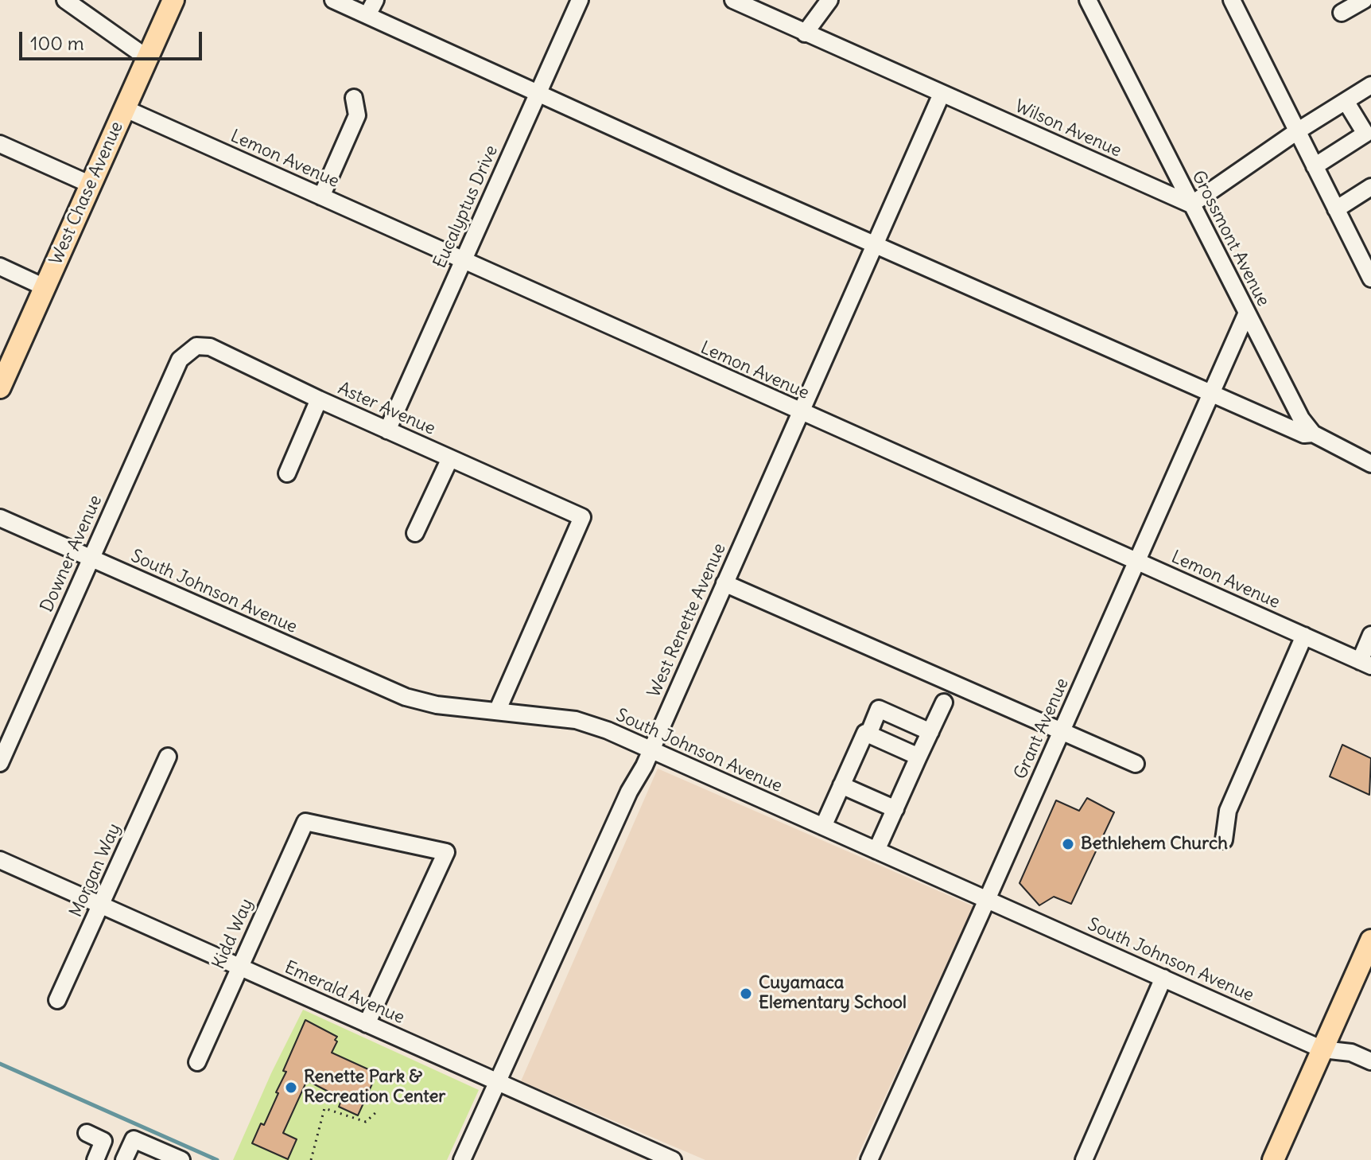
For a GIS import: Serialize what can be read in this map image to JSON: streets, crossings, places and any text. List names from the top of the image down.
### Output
{
  "streets": {
    "main road": ["West Chase Avenue"],
    "street": [
      "Wilson Avenue",
      "Lemon Avenue",
      "Eucalyptus Drive",
      "Grossmont Avenue",
      "Aster Avenue",
      "Downer Avenue",
      "South Johnson Avenue",
      "West Renette Avenue",
      "Grant Avenue",
      "Morgan Way",
      "Kidd Way",
      "Emerald Avenue"
    ]
  },
  "crossings": [
    ["Wilson Avenue", "Grossmont Avenue"],
    ["Wilson Avenue", "West Renette Avenue"],
    ["Lemon Avenue", "West Chase Avenue"],
    ["Lemon Avenue", "Eucalyptus Drive"],
    ["Lemon Avenue", "West Renette Avenue"],
    ["Lemon Avenue", "Grant Avenue"],
    ["Eucalyptus Drive", "Aster Avenue"],
    ["Grossmont Avenue", "Grant Avenue"],
    ["Aster Avenue", "Downer Avenue"],
    ["Aster Avenue", "South Johnson Avenue"],
    ["Downer Avenue", "South Johnson Avenue"],
    ["South Johnson Avenue", "West Renette Avenue"],
    ["South Johnson Avenue", "Grant Avenue"],
    ["West Renette Avenue", "Emerald Avenue"],
    ["Morgan Way", "Emerald Avenue"],
    ["Kidd Way", "Emerald Avenue"]
  ],
  "places": ["Bethlehem Church", "Cuyamaca Elementary School", "Renette Park & Recreation Center"],
  "scale_bar": "100 m"
}
